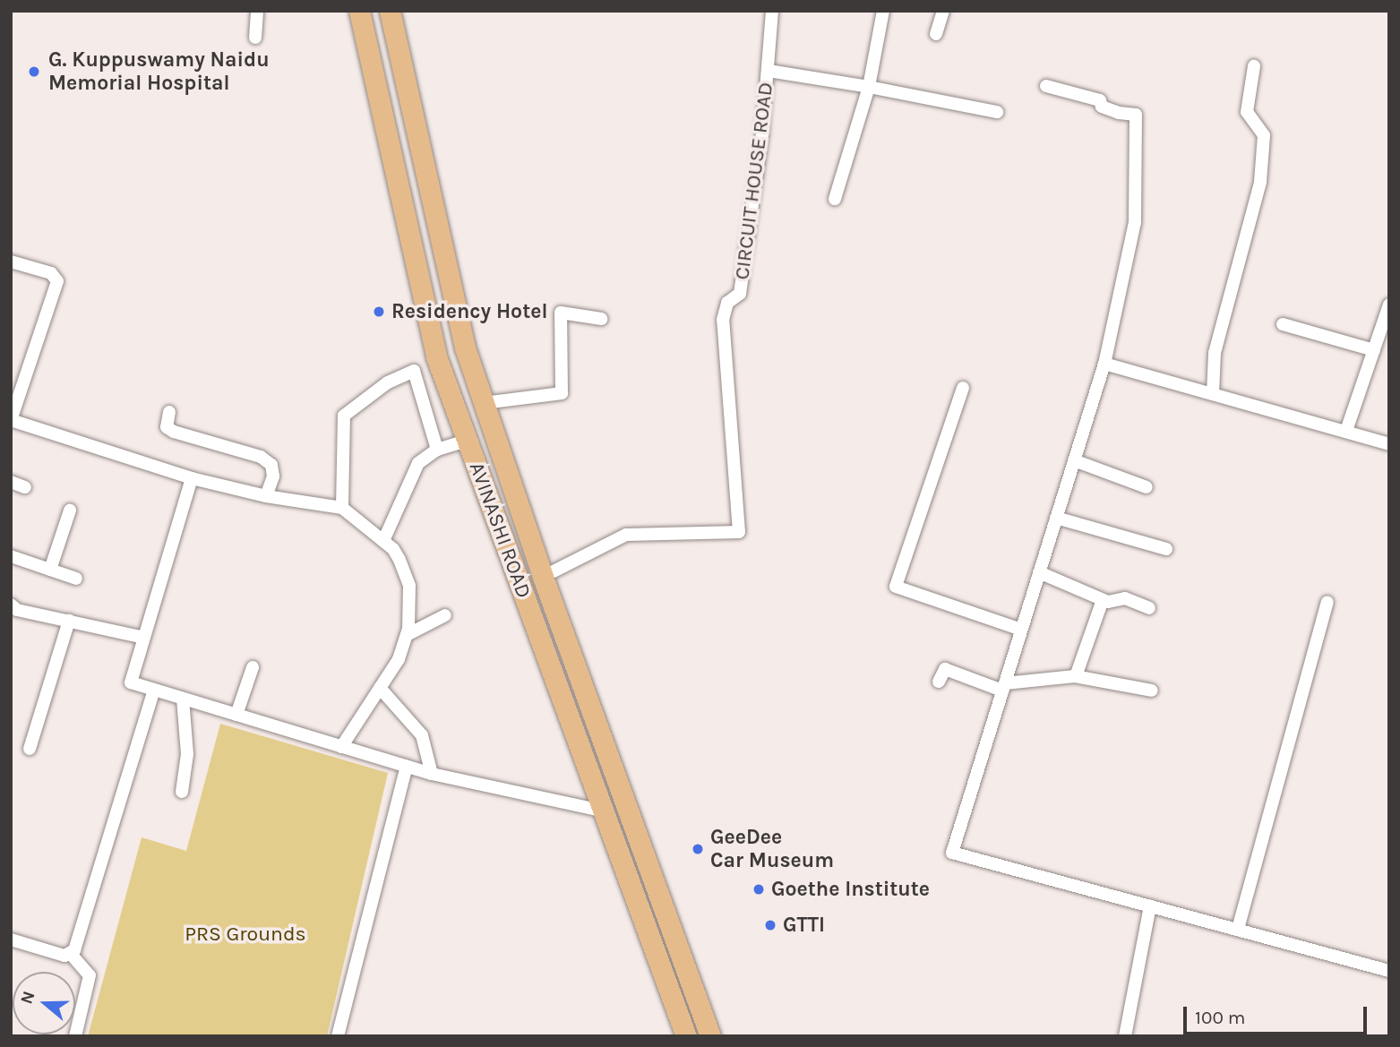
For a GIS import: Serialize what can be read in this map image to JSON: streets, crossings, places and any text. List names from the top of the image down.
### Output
{
  "streets": {
    "main road": ["AVINASHI ROAD"],
    "street": ["CIRCUIT HOUSE ROAD"]
  },
  "crossings": [
    ["CIRCUIT HOUSE ROAD", "AVINASHI ROAD"]
  ],
  "parks": ["PRS Grounds"],
  "places": [
    "G. Kuppuswamy Naidu Memorial Hospital",
    "Residency Hotel",
    "GeeDee Car Museum",
    "Goethe Institute",
    "GTTI"
  ],
  "scale_bar": "100 m",
  "north": "left"
}
